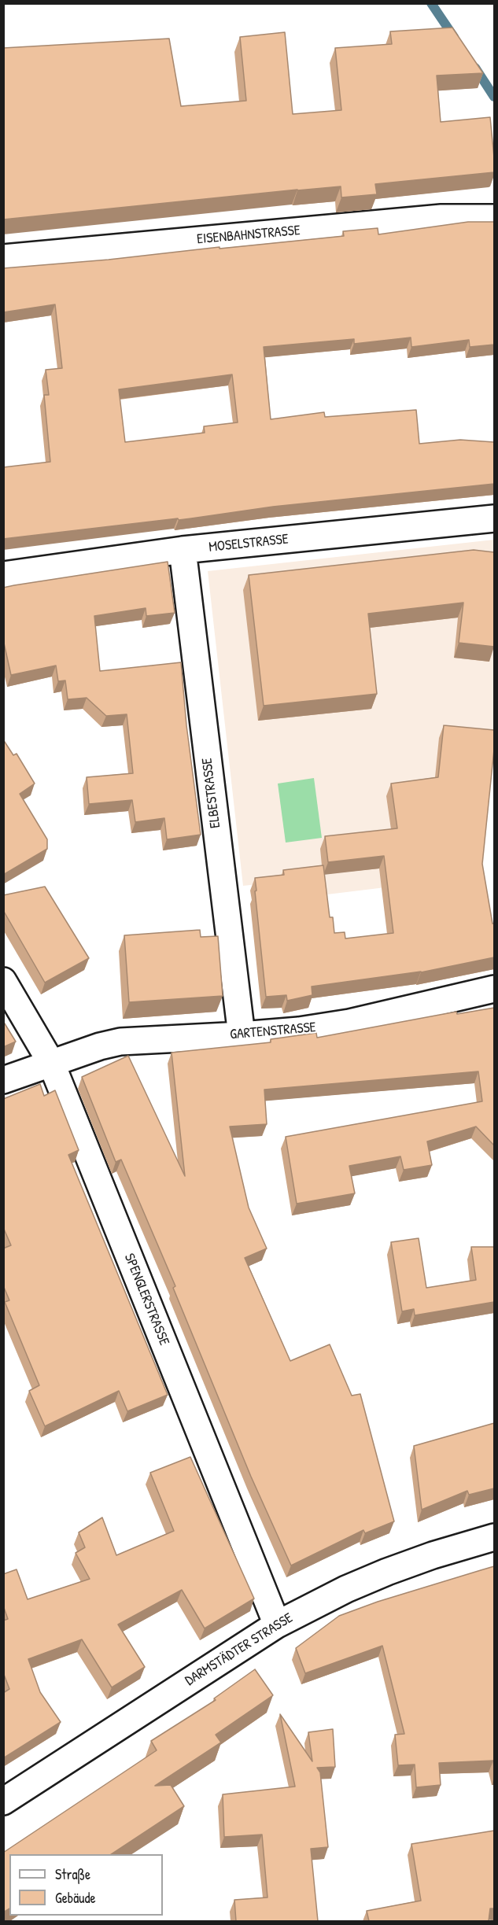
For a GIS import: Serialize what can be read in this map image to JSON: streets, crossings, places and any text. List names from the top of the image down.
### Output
{
  "streets": {
    "street": [
      "EISENBAHNSTRASSE",
      "MOSELSTRASSE",
      "ELBESTRASSE",
      "GARTENSTRASSE",
      "SPENGLERSTRASSE",
      "DARMSTÄDTER STRASSE"
    ]
  },
  "crossings": [
    ["MOSELSTRASSE", "ELBESTRASSE"],
    ["ELBESTRASSE", "GARTENSTRASSE"],
    ["GARTENSTRASSE", "SPENGLERSTRASSE"],
    ["SPENGLERSTRASSE", "DARMSTÄDTER STRASSE"]
  ],
  "legend": ["Straße", "Gebäude"]
}
